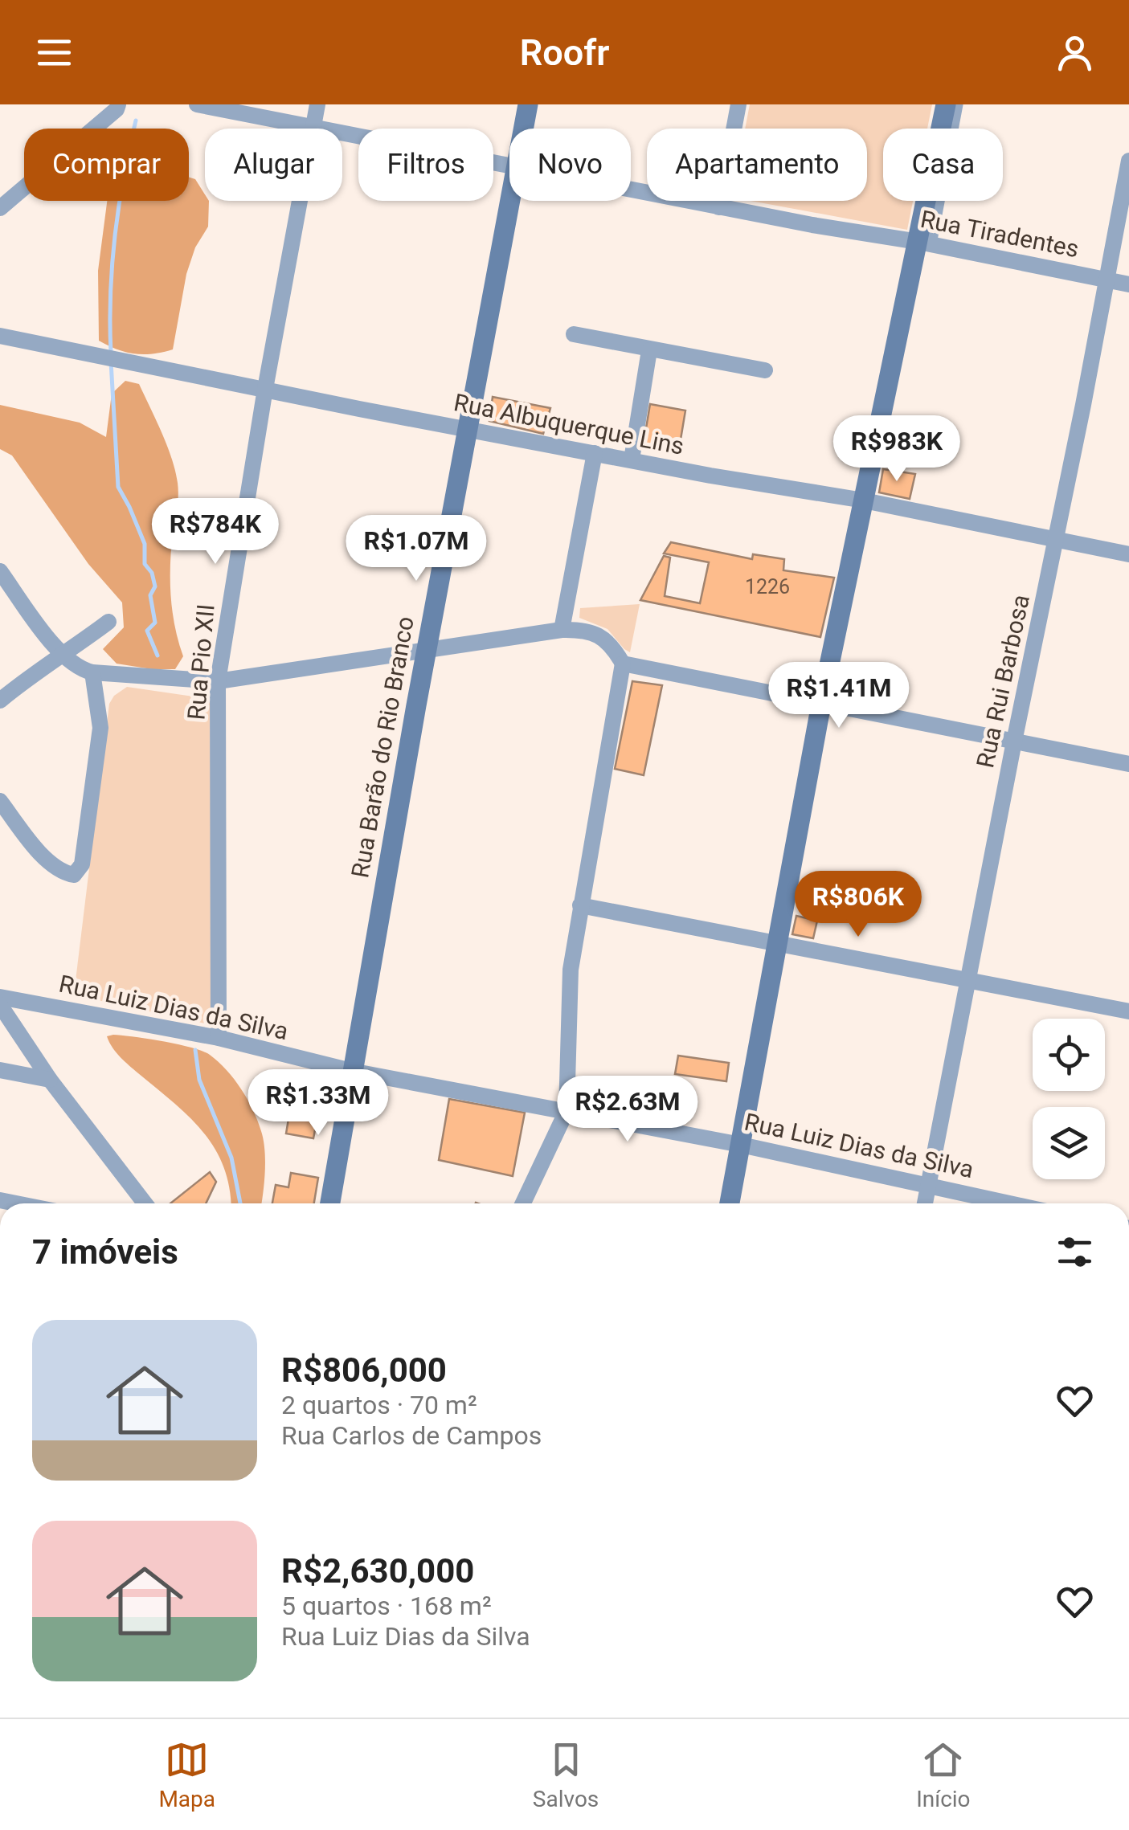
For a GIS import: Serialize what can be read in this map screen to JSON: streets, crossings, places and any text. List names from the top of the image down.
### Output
{
  "streets": {
    "main road": ["Rua Barão do Rio Branco"],
    "street": [
      "Rua Tiradentes",
      "Rua Albuquerque Lins",
      "Rua Pio XII",
      "Rua Rui Barbosa",
      "Rua Luiz Dias da Silva"
    ]
  },
  "crossings": [
    ["Rua Tiradentes", "Rua Pio XII"],
    ["Rua Tiradentes", "Rua Rui Barbosa"],
    ["Rua Albuquerque Lins", "Rua Pio XII"],
    ["Rua Albuquerque Lins", "Rua Rui Barbosa"],
    ["Rua Albuquerque Lins", "Rua Barão do Rio Branco"],
    ["Rua Pio XII", "Rua Luiz Dias da Silva"],
    ["Rua Rui Barbosa", "Rua Luiz Dias da Silva"],
    ["Rua Barão do Rio Branco", "Rua Luiz Dias da Silva"]
  ],
  "house_numbers": ["1226"],
  "page": {
    "header": "Roofr",
    "chip": [
      "Comprar",
      "Alugar",
      "Filtros",
      "Novo",
      "Apartamento",
      "Casa"
    ],
    "price": [
      "R$983K",
      "R$784K",
      "R$1.07M",
      "R$1.41M",
      "R$806K",
      "R$1.33M",
      "R$2.63M"
    ],
    "heading": "7 imóveis",
    "list": [
      {
        "name": "R$806,000",
        "note": "2 quartos · 70 m² · Rua Carlos de Campos"
      },
      {
        "name": "R$2,630,000",
        "note": "5 quartos · 168 m² · Rua Luiz Dias da Silva"
      }
    ],
    "tabs": ["Mapa", "Salvos", "Início"]
  }
}
